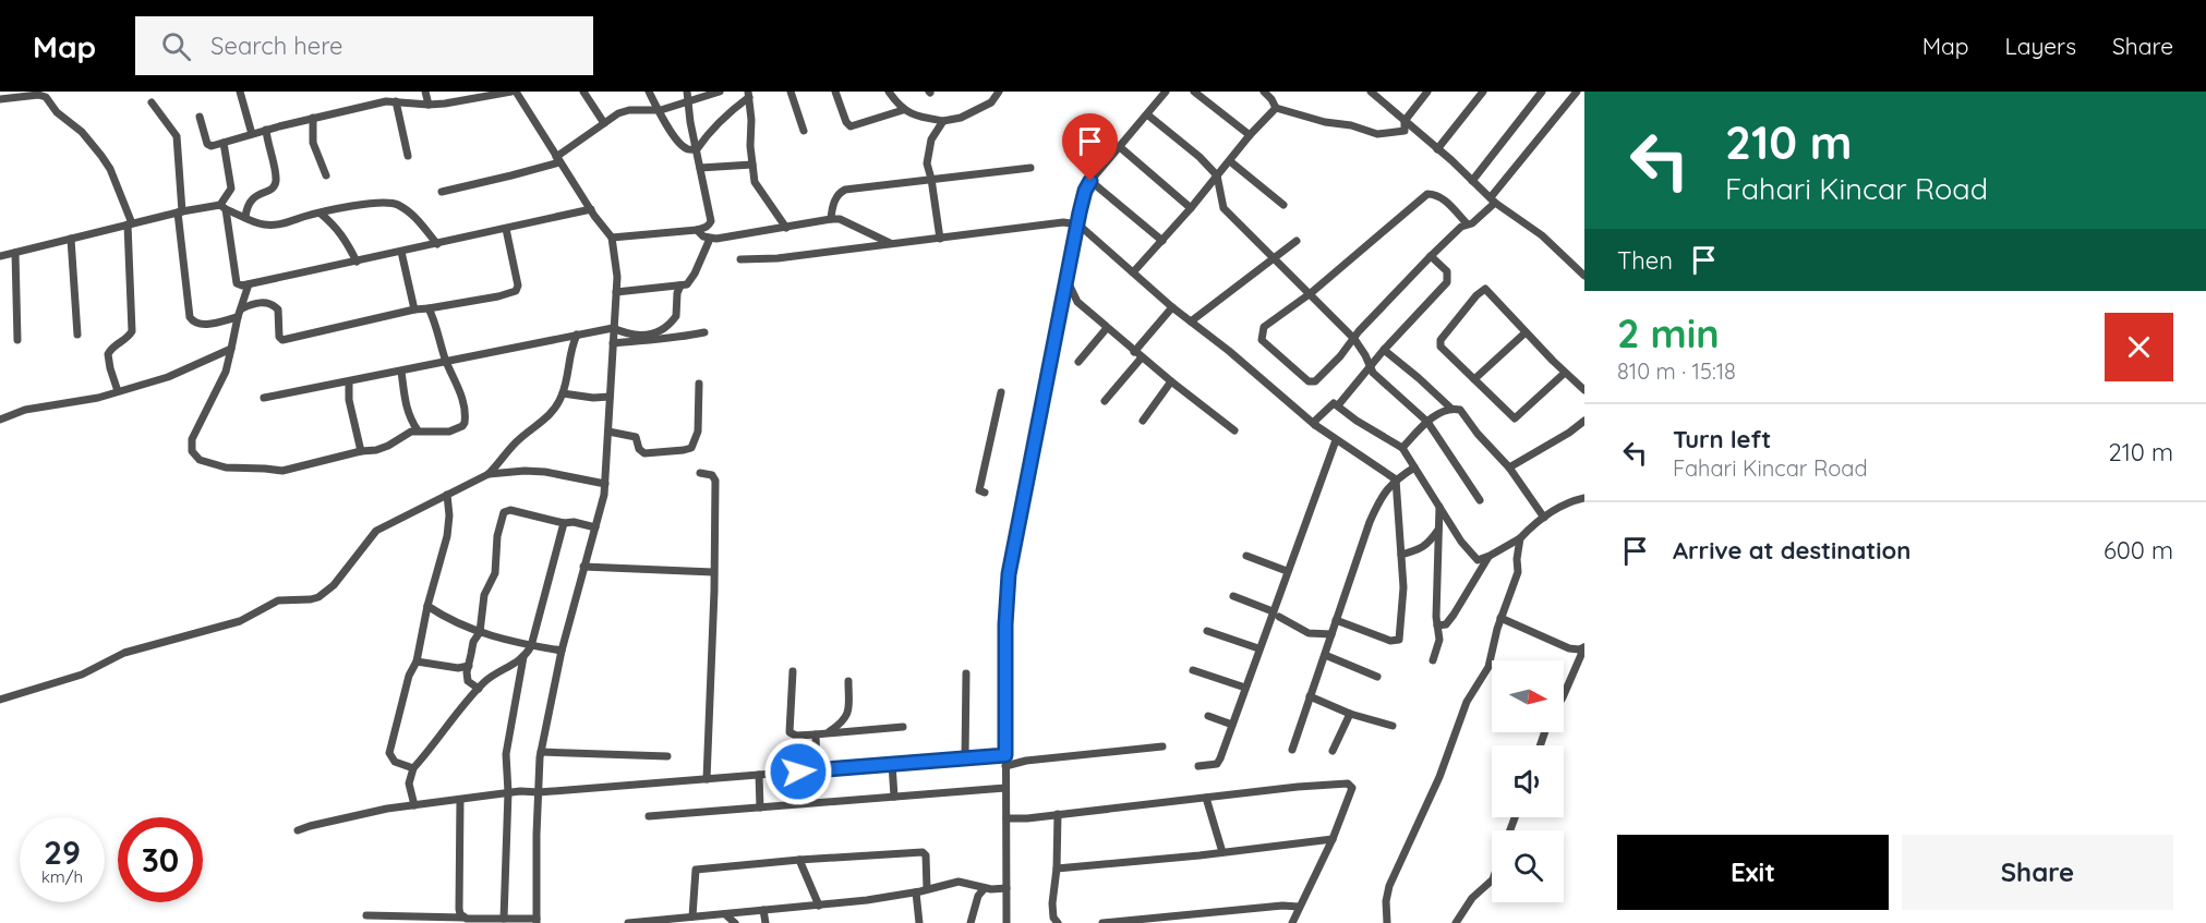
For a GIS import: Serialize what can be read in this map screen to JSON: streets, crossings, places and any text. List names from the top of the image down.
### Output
{
  "north": "right",
  "page": {
    "header": "Map",
    "search": "Search here",
    "nav": ["Map", "Layers", "Share"],
    "turn": ["210 m", "Fahari Kincar Road"],
    "then": "Then",
    "heading": ["2 min", "810 m · 15:18"],
    "list": [
      {
        "name": "Turn left",
        "note": "Fahari Kincar Road",
        "value": "210 m"
      },
      {
        "name": "Arrive at destination",
        "value": "600 m"
      }
    ],
    "speed": "29 km/h",
    "limit": "30",
    "buttons": ["Exit", "Share"]
  }
}
